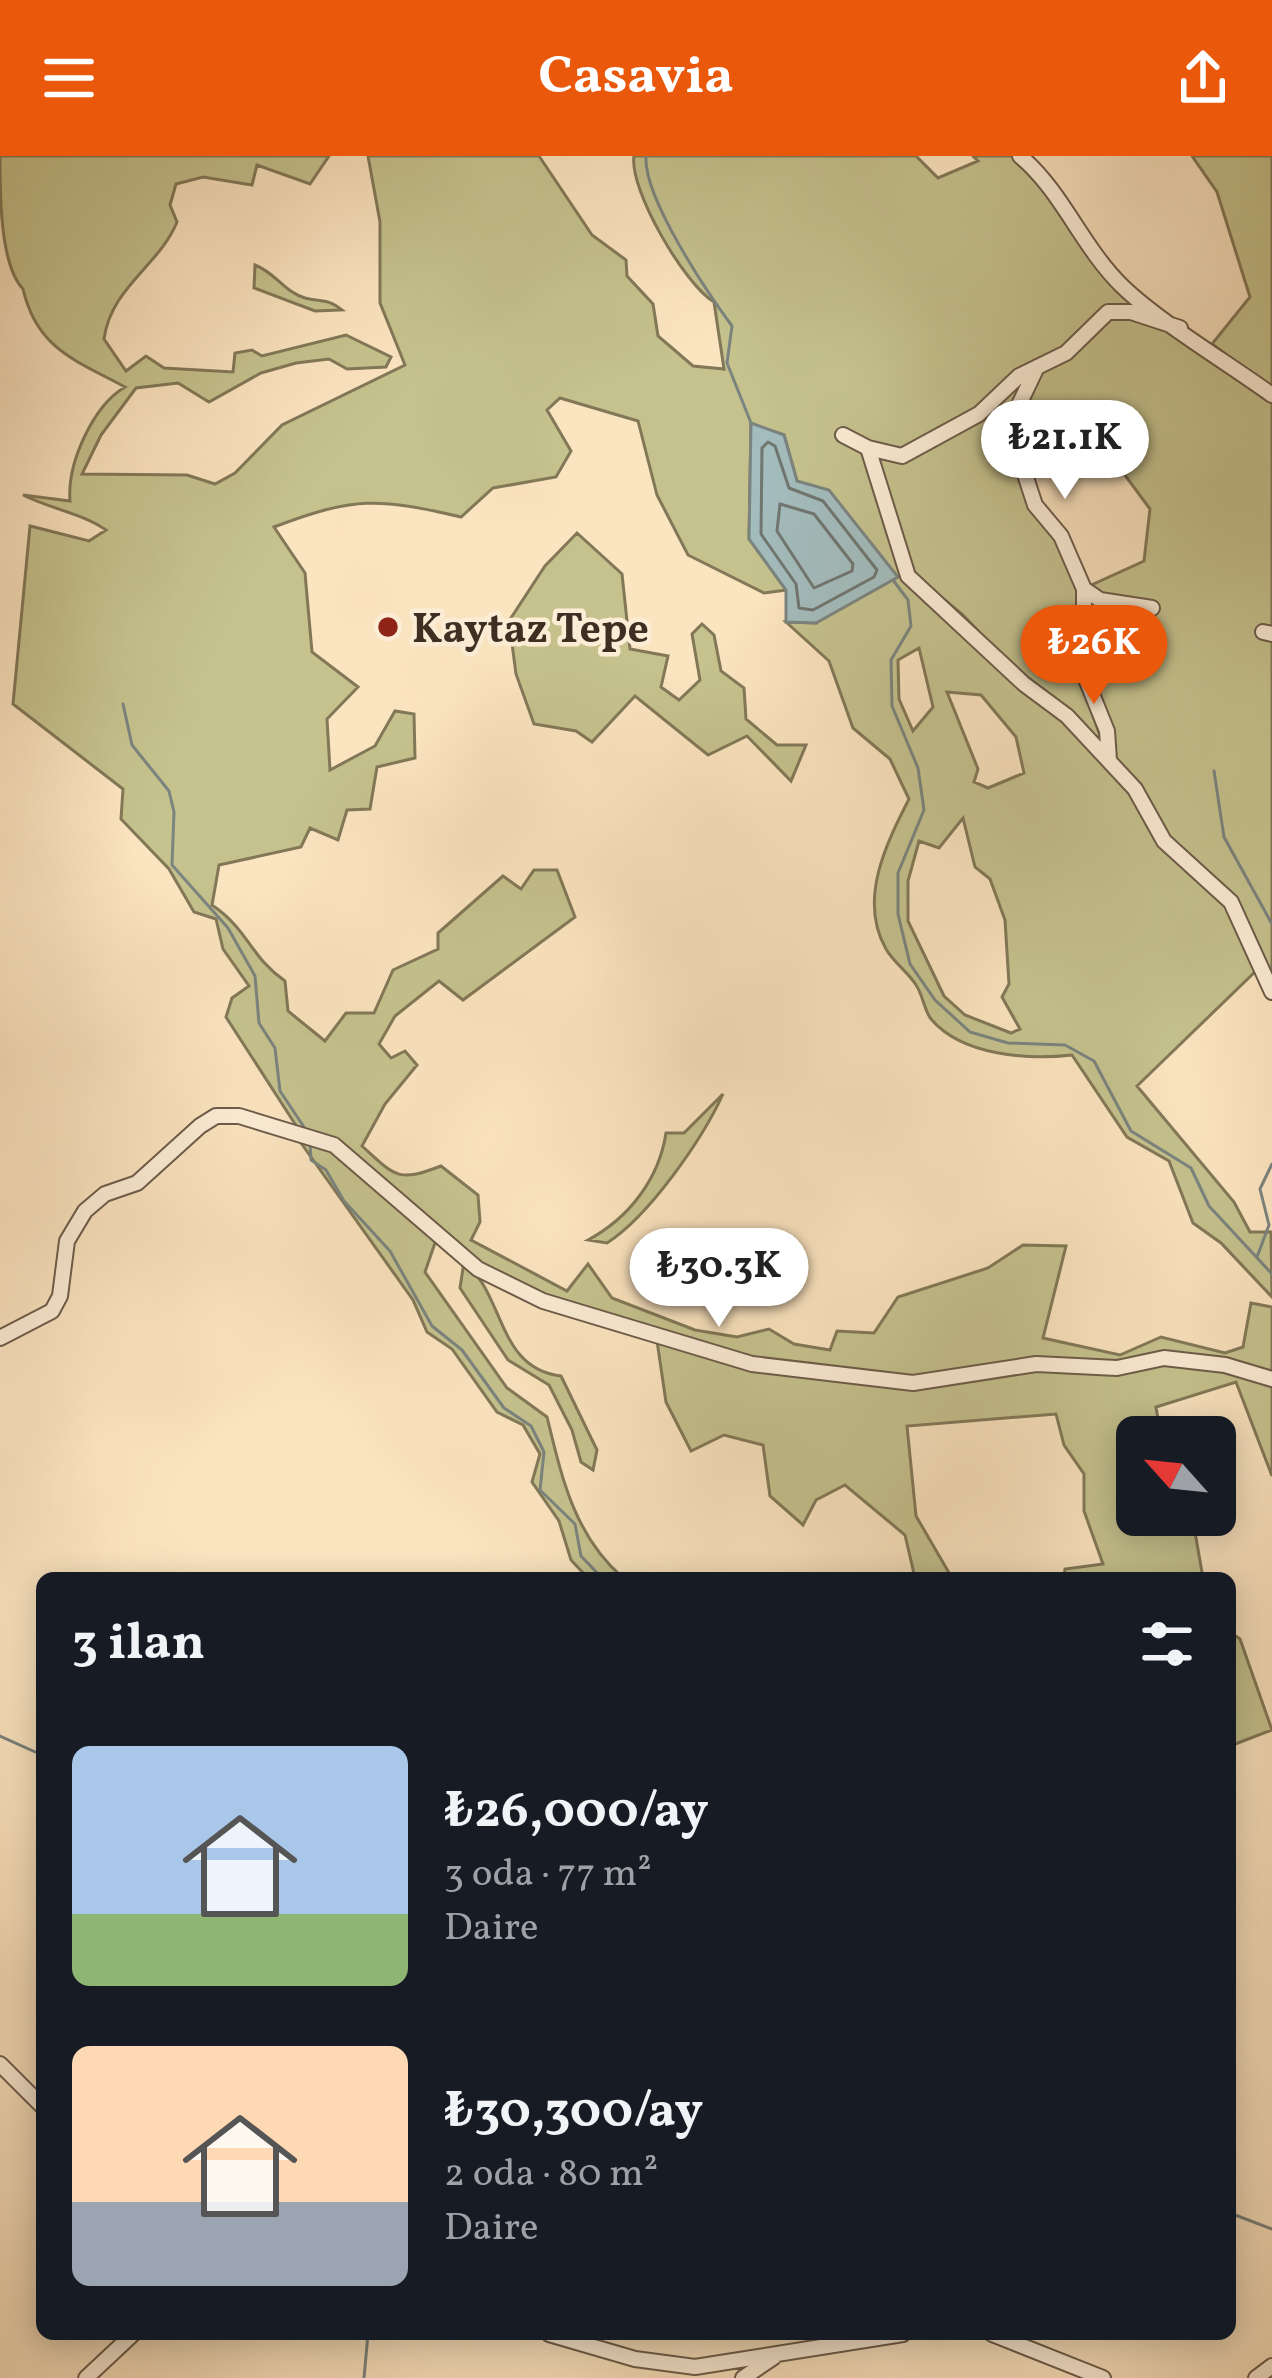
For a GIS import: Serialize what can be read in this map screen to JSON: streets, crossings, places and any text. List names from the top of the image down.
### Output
{
  "places": ["Kaytaz Tepe"],
  "north": "top left",
  "page": {
    "header": "Casavia",
    "price": ["₺21.1K", "₺26K", "₺30.3K"],
    "heading": "3 ilan",
    "list": [
      {
        "name": "₺26,000/ay",
        "note": "3 oda · 77 m² · Daire"
      },
      {
        "name": "₺30,300/ay",
        "note": "2 oda · 80 m² · Daire"
      }
    ]
  }
}
